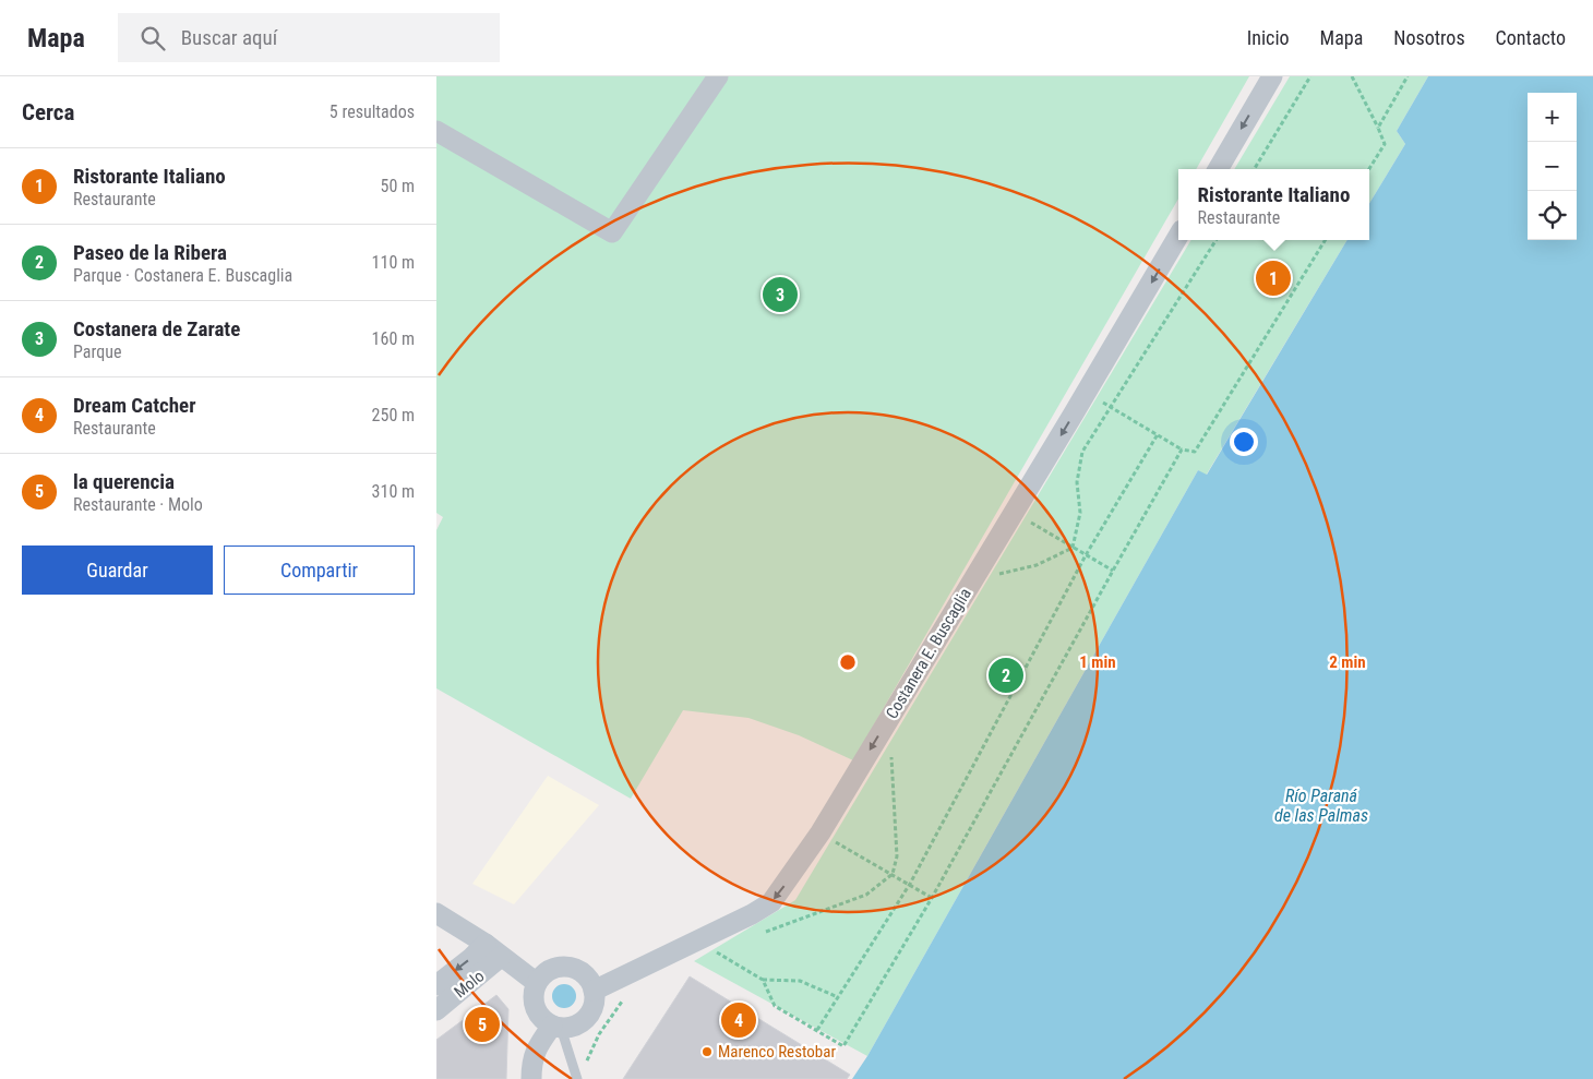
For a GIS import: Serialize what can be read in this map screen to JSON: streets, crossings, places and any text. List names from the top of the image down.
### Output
{
  "streets": {
    "street": ["Costanera E. Buscaglia", "Molo"]
  },
  "one_way": ["Costanera E. Buscaglia"],
  "water": ["Río Paraná de las Palmas"],
  "places": ["Marenco Restobar"],
  "page": {
    "header": "Mapa",
    "search": "Buscar aquí",
    "nav": [
      "Inicio",
      "Mapa",
      "Nosotros",
      "Contacto"
    ],
    "heading": ["Cerca", "5 resultados"],
    "map_buttons": ["+", "−"],
    "list": [
      {
        "mark": "1",
        "name": "Ristorante Italiano",
        "note": "Restaurante",
        "value": "50 m"
      },
      {
        "mark": "2",
        "name": "Paseo de la Ribera",
        "note": "Parque · Costanera E. Buscaglia",
        "value": "110 m"
      },
      {
        "mark": "3",
        "name": "Costanera de Zarate",
        "note": "Parque",
        "value": "160 m"
      },
      {
        "mark": "4",
        "name": "Dream Catcher",
        "note": "Restaurante",
        "value": "250 m"
      },
      {
        "mark": "5",
        "name": "la querencia",
        "note": "Restaurante · Molo",
        "value": "310 m"
      }
    ],
    "popup": ["Ristorante Italiano", "Restaurante"],
    "pins": [
      "1",
      "3",
      "2",
      "4",
      "5"
    ],
    "buttons": ["Guardar", "Compartir"]
  },
  "rings": ["1 min", "2 min"]
}
